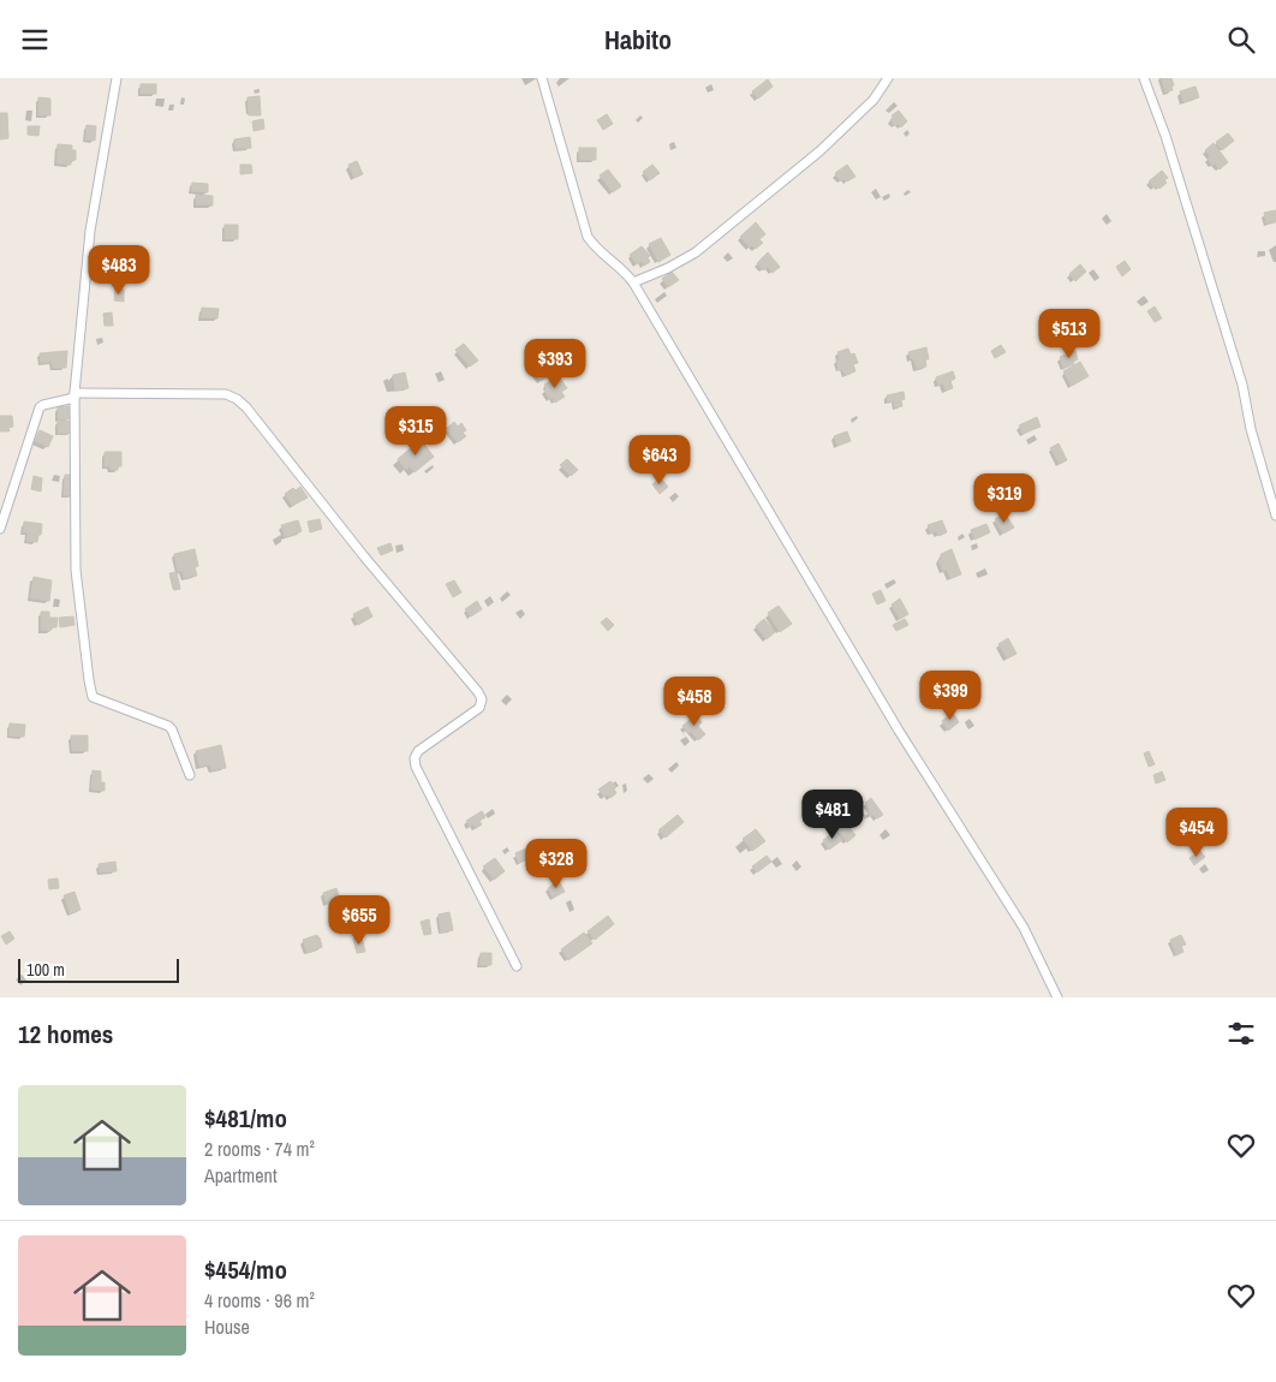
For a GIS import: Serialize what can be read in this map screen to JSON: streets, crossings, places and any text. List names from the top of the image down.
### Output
{
  "scale_bar": "100 m",
  "page": {
    "header": "Habito",
    "price": [
      "$483",
      "$513",
      "$393",
      "$315",
      "$643",
      "$319",
      "$399",
      "$458",
      "$481",
      "$454",
      "$328",
      "$655"
    ],
    "scale": "100 m",
    "heading": "12 homes",
    "list": [
      {
        "name": "$481/mo",
        "note": "2 rooms · 74 m² · Apartment"
      },
      {
        "name": "$454/mo",
        "note": "4 rooms · 96 m² · House"
      }
    ]
  }
}
